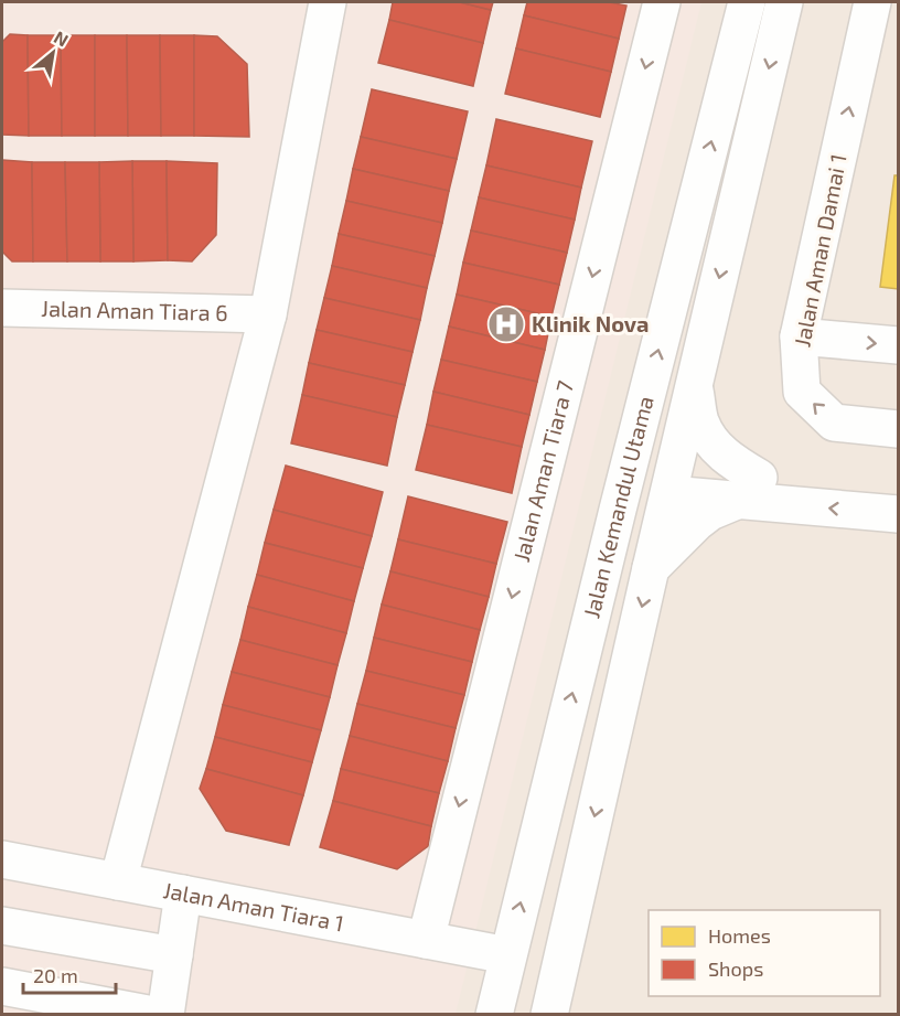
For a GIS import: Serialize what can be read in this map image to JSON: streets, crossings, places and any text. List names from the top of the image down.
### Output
{
  "streets": {
    "street": [
      "Jalan Aman Damai 1",
      "Jalan Aman Tiara 6",
      "Jalan Aman Tiara 7",
      "Jalan Kemandul Utama",
      "Jalan Aman Tiara 1"
    ]
  },
  "crossings": [
    ["Jalan Aman Tiara 7", "Jalan Aman Tiara 1"],
    ["Jalan Kemandul Utama", "Jalan Aman Tiara 1"]
  ],
  "one_way": ["Jalan Aman Damai 1"],
  "places": {
    "hospital": ["Klinik Nova"]
  },
  "legend": ["Homes", "Shops"],
  "scale_bar": "20 m",
  "north": "top right"
}
